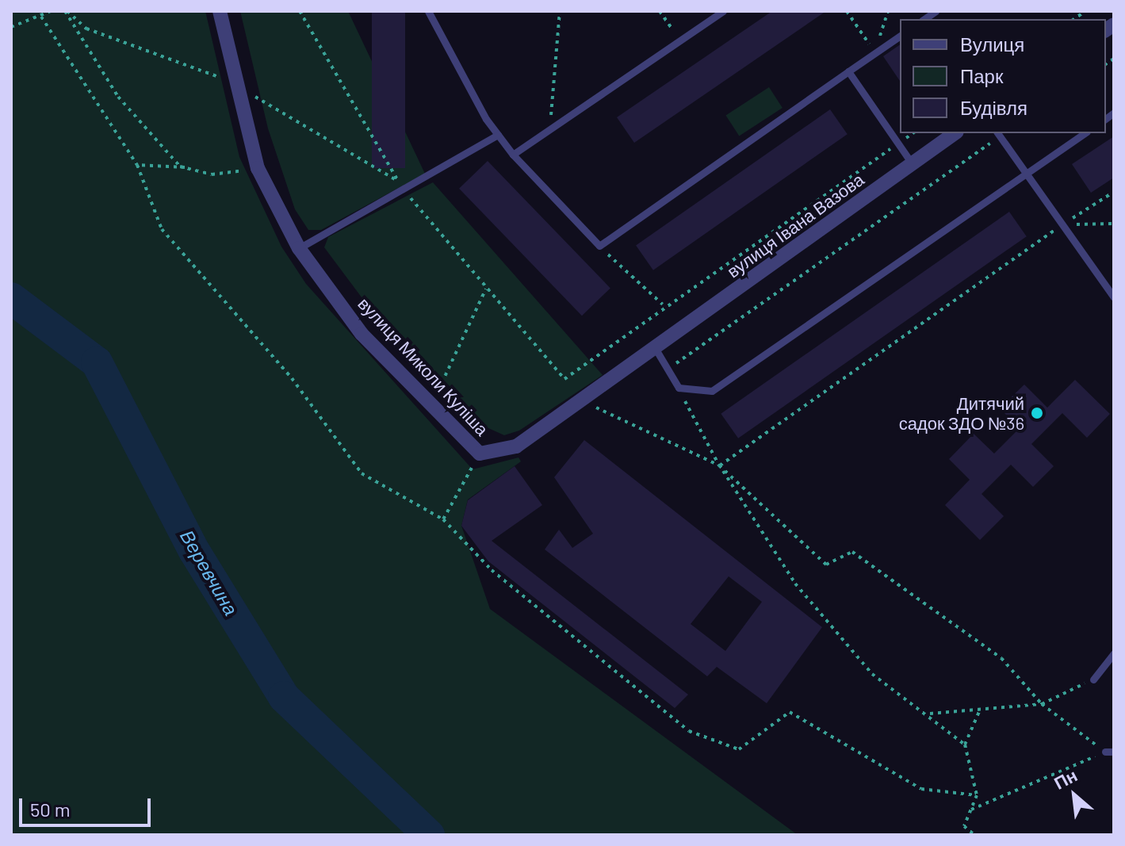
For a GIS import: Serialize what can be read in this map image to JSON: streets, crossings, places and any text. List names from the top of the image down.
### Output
{
  "streets": {
    "street": ["вулиця Івана Вазова", "вулиця Миколи Куліша"]
  },
  "crossings": [
    ["вулиця Івана Вазова", "вулиця Миколи Куліша"]
  ],
  "water": ["Веревчина"],
  "places": ["Дитячий садок ЗДО №36"],
  "legend": ["Вулиця", "Парк", "Будівля"],
  "scale_bar": "50 m",
  "north": "top left"
}
